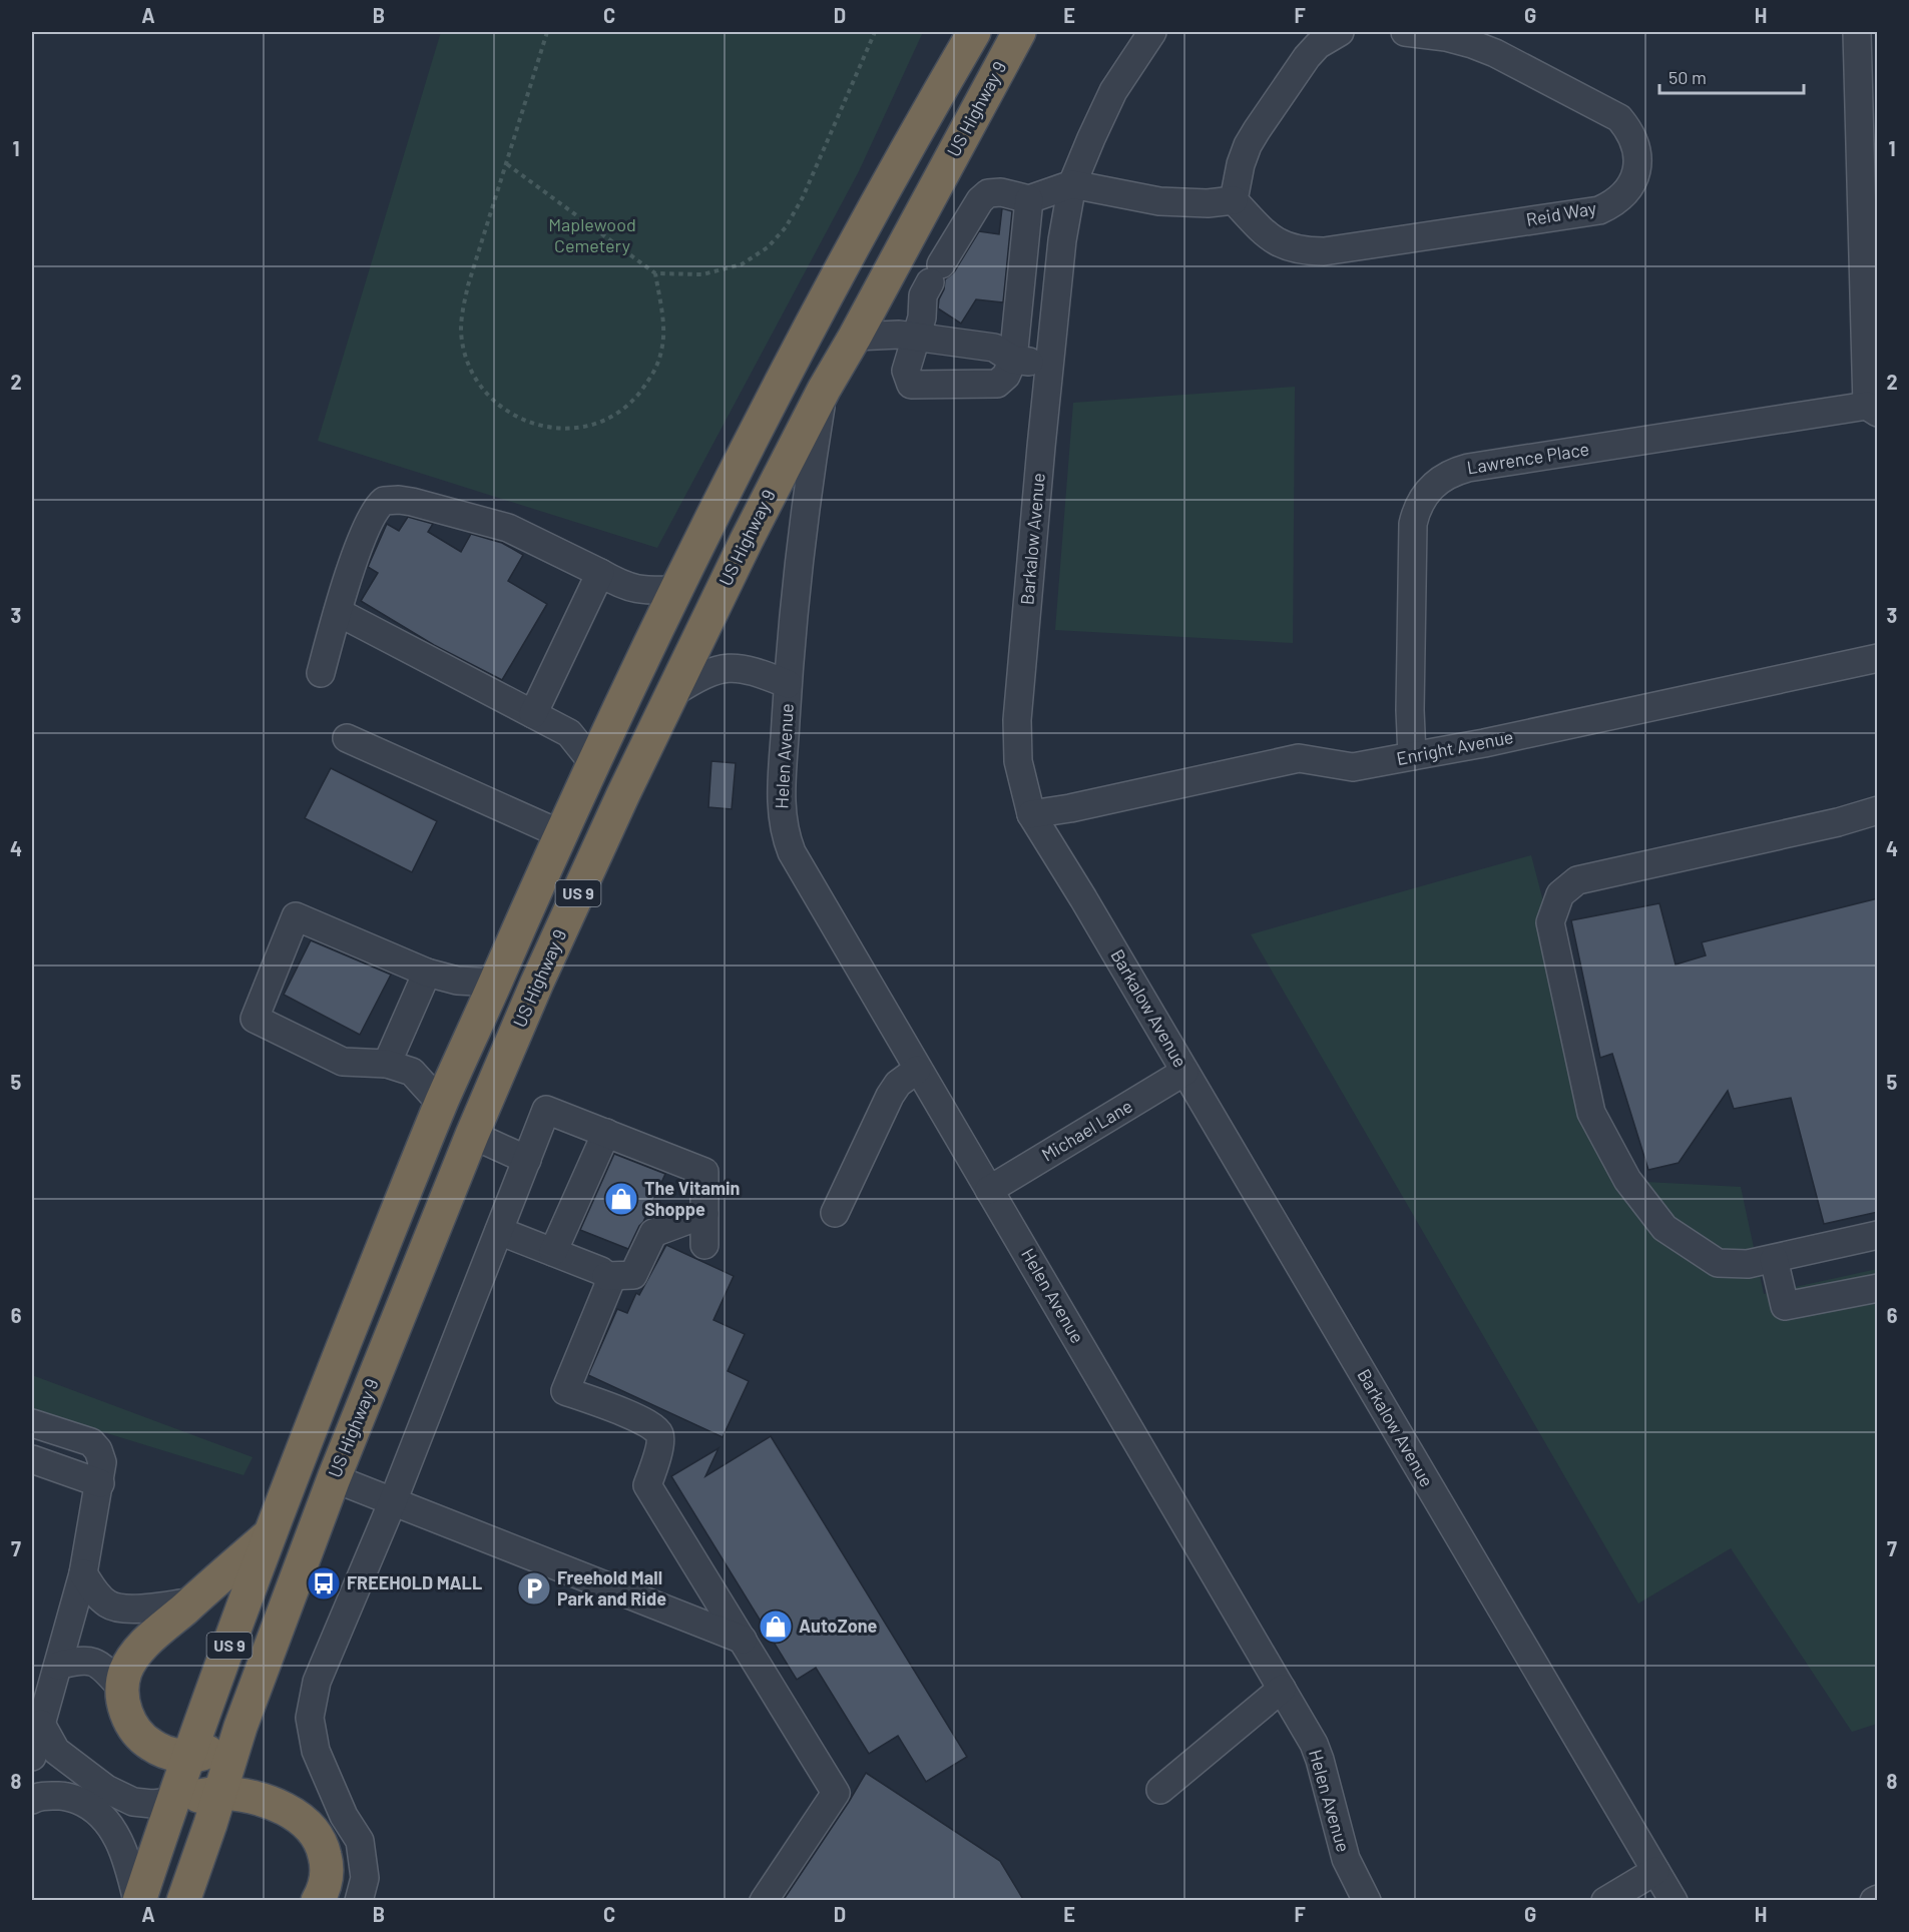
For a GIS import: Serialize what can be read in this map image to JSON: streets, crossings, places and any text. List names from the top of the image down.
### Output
{
  "streets": {
    "highway": ["US Highway 9", "US 9"],
    "street": [
      "Reid Way",
      "Lawrence Place",
      "Barkalow Avenue",
      "Enright Avenue",
      "Helen Avenue",
      "Michael Lane"
    ]
  },
  "crossings": [
    ["US Highway 9", "Helen Avenue"],
    ["Lawrence Place", "Enright Avenue"],
    ["Barkalow Avenue", "Enright Avenue"],
    ["Barkalow Avenue", "Michael Lane"],
    ["Helen Avenue", "Michael Lane"]
  ],
  "parks": ["Maplewood Cemetery"],
  "places": {
    "shop": ["The Vitamin Shoppe", "AutoZone"],
    "bus stop": ["FREEHOLD MALL"],
    "parking": ["Freehold Mall Park and Ride"]
  },
  "scale_bar": "50 m",
  "grid": {
    "columns": [
      "A",
      "B",
      "C",
      "D",
      "E",
      "F",
      "G",
      "H"
    ],
    "rows": [
      "1",
      "2",
      "3",
      "4",
      "5",
      "6",
      "7",
      "8"
    ]
  }
}
